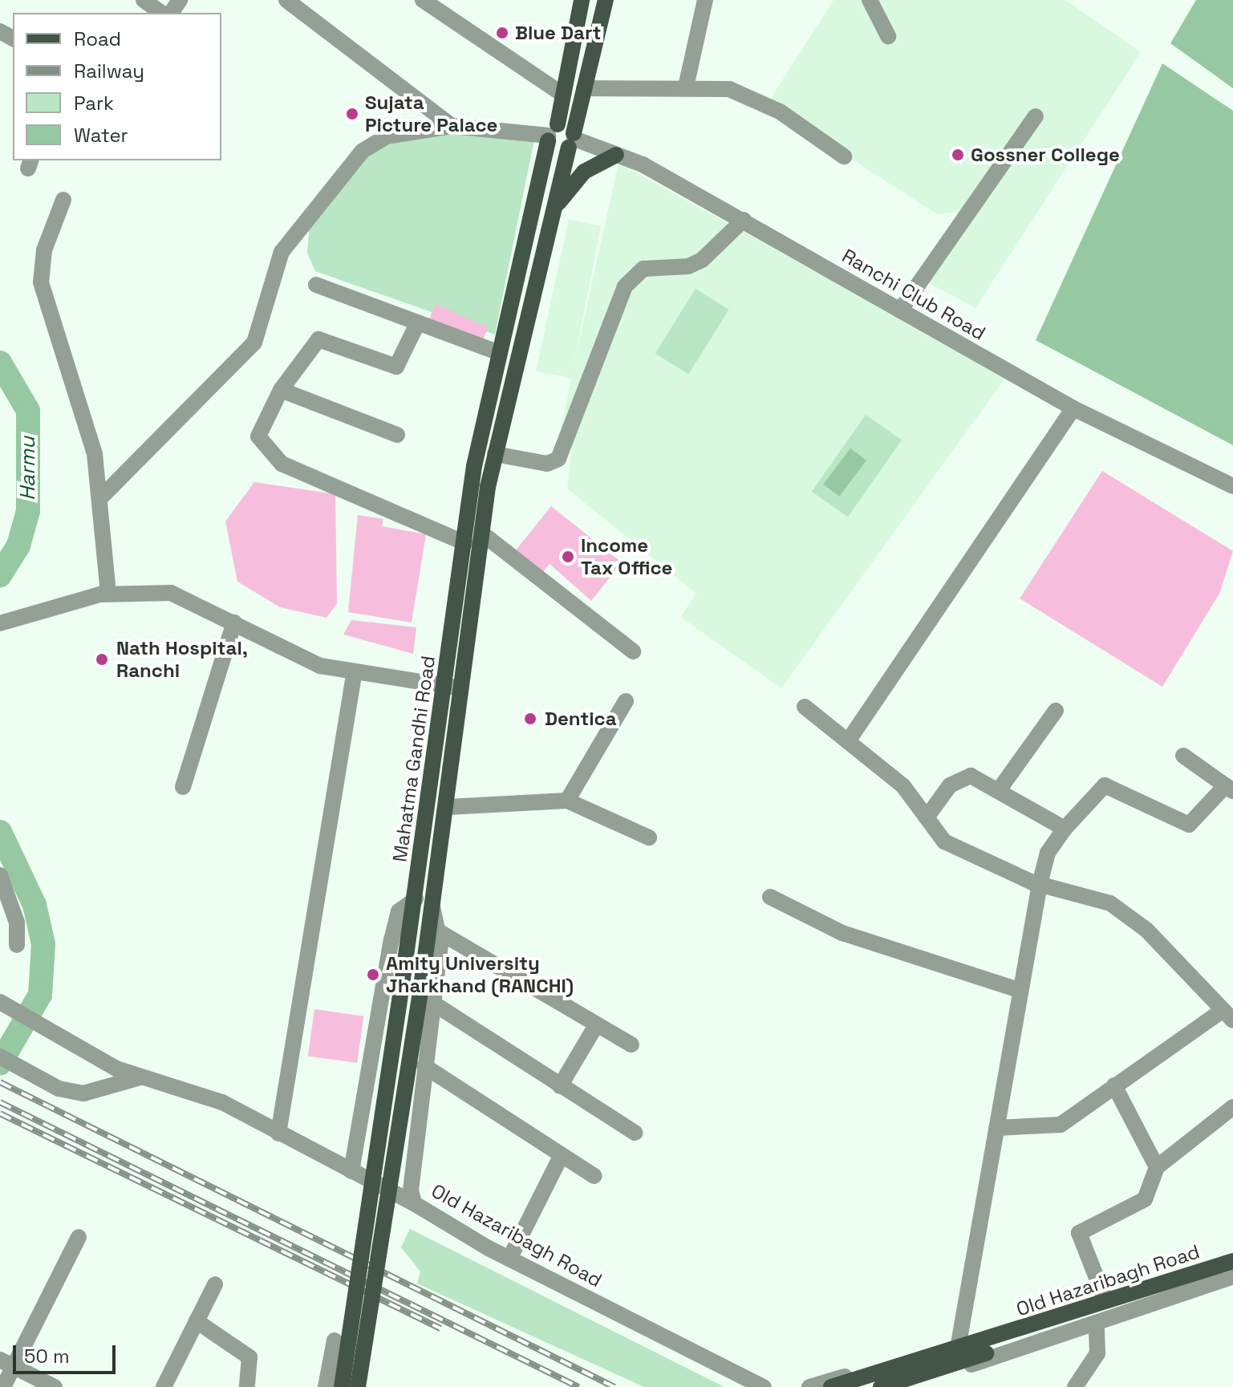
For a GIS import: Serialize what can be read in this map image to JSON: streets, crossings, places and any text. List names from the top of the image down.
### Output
{
  "streets": {
    "main road": ["Mahatma Gandhi Road", "Old Hazaribagh Road"],
    "street": ["Ranchi Club Road"]
  },
  "crossings": [
    ["Ranchi Club Road", "Mahatma Gandhi Road"],
    ["Mahatma Gandhi Road", "Old Hazaribagh Road"]
  ],
  "water": ["Harmu"],
  "places": [
    "Blue Dart",
    "Sujata Picture Palace",
    "Gossner College",
    "Income Tax Office",
    "Nath Hospital, Ranchi",
    "Dentica",
    "Amity University Jharkhand (RANCHI)"
  ],
  "legend": [
    "Road",
    "Railway",
    "Park",
    "Water"
  ],
  "scale_bar": "50 m"
}
